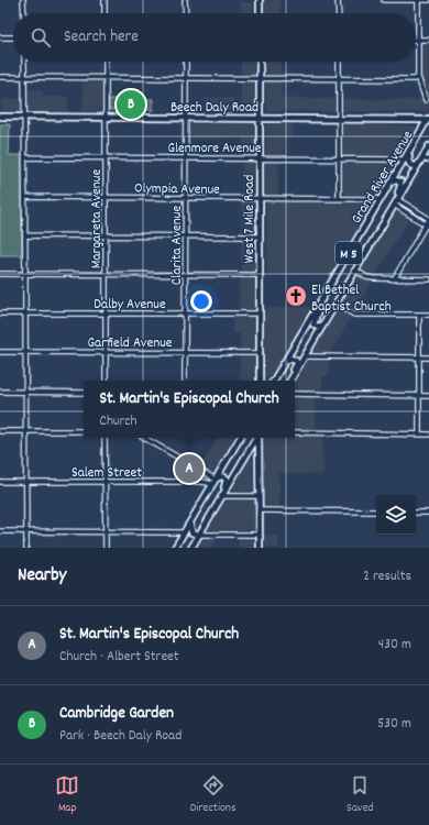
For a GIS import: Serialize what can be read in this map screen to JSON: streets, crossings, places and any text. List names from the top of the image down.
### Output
{
  "streets": {
    "main road": [
      "Beech Daly Road",
      "Grand River Avenue",
      "West 7 Mile Road",
      "M 5"
    ],
    "street": [
      "Glenmore Avenue",
      "Olympia Avenue",
      "Margareta Avenue",
      "Clarita Avenue",
      "Dalby Avenue",
      "Garfield Avenue",
      "Salem Street"
    ]
  },
  "crossings": [
    ["Beech Daly Road", "Grand River Avenue"],
    ["Beech Daly Road", "Margareta Avenue"],
    ["Beech Daly Road", "West 7 Mile Road"],
    ["Beech Daly Road", "Clarita Avenue"],
    ["Glenmore Avenue", "Grand River Avenue"],
    ["Glenmore Avenue", "Margareta Avenue"],
    ["Glenmore Avenue", "West 7 Mile Road"],
    ["Glenmore Avenue", "Clarita Avenue"],
    ["Grand River Avenue", "Olympia Avenue"],
    ["Olympia Avenue", "Margareta Avenue"],
    ["Olympia Avenue", "West 7 Mile Road"],
    ["Olympia Avenue", "Clarita Avenue"],
    ["Margareta Avenue", "Dalby Avenue"],
    ["Margareta Avenue", "Garfield Avenue"],
    ["West 7 Mile Road", "Dalby Avenue"],
    ["West 7 Mile Road", "Garfield Avenue"],
    ["Clarita Avenue", "Dalby Avenue"],
    ["Clarita Avenue", "Garfield Avenue"]
  ],
  "places": {
    "church": ["El Bethel Baptist Church"]
  },
  "page": {
    "search": "Search here",
    "pins": ["B", "A"],
    "popup": ["St. Martin's Episcopal Church", "Church"],
    "heading": ["Nearby", "2 results"],
    "list": [
      {
        "mark": "A",
        "name": "St. Martin's Episcopal Church",
        "note": "Church · Albert Street",
        "value": "430 m"
      },
      {
        "mark": "B",
        "name": "Cambridge Garden",
        "note": "Park · Beech Daly Road",
        "value": "530 m"
      }
    ],
    "nav": ["Map", "Directions", "Saved"]
  }
}
